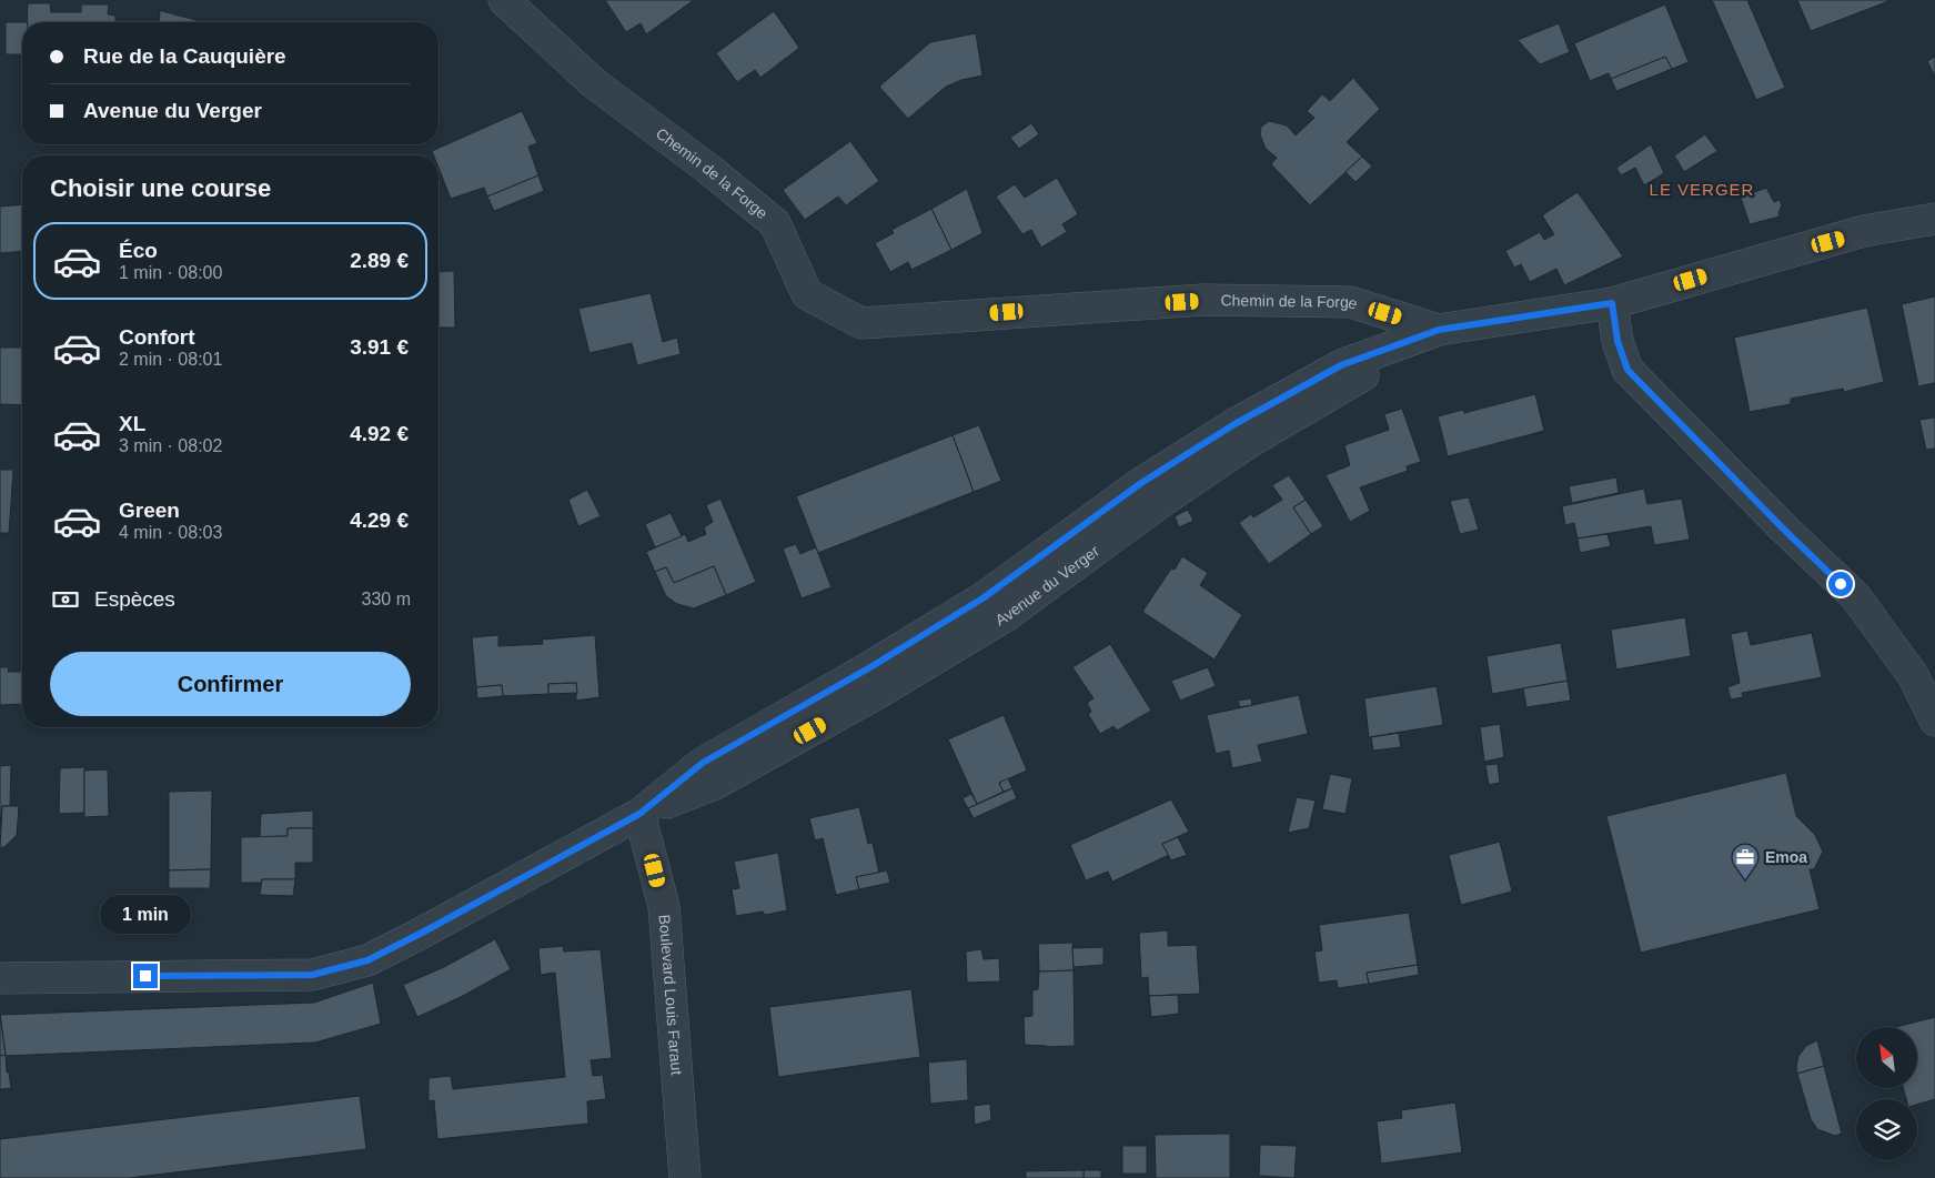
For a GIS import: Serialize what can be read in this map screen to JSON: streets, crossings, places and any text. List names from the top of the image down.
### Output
{
  "streets": {
    "street": ["Chemin de la Forge", "Avenue du Verger", "Boulevard Louis Faraut"]
  },
  "crossings": [
    ["Chemin de la Forge", "Avenue du Verger"],
    ["Avenue du Verger", "Boulevard Louis Faraut"]
  ],
  "districts": ["LE VERGER"],
  "places": {
    "office": ["Emoa"]
  },
  "north": "top left",
  "page": {
    "banner": ["Rue de la Cauquière", "Avenue du Verger"],
    "heading": "Choisir une course",
    "list": [
      {
        "name": "Éco",
        "note": "1 min · 08:00",
        "value": "2.89 €"
      },
      {
        "name": "Confort",
        "note": "2 min · 08:01",
        "value": "3.91 €"
      },
      {
        "name": "XL",
        "note": "3 min · 08:02",
        "value": "4.92 €"
      },
      {
        "name": "Green",
        "note": "4 min · 08:03",
        "value": "4.29 €"
      }
    ],
    "pay": ["Espèces", "330 m"],
    "buttons": "Confirmer",
    "bubble": "1 min"
  }
}
